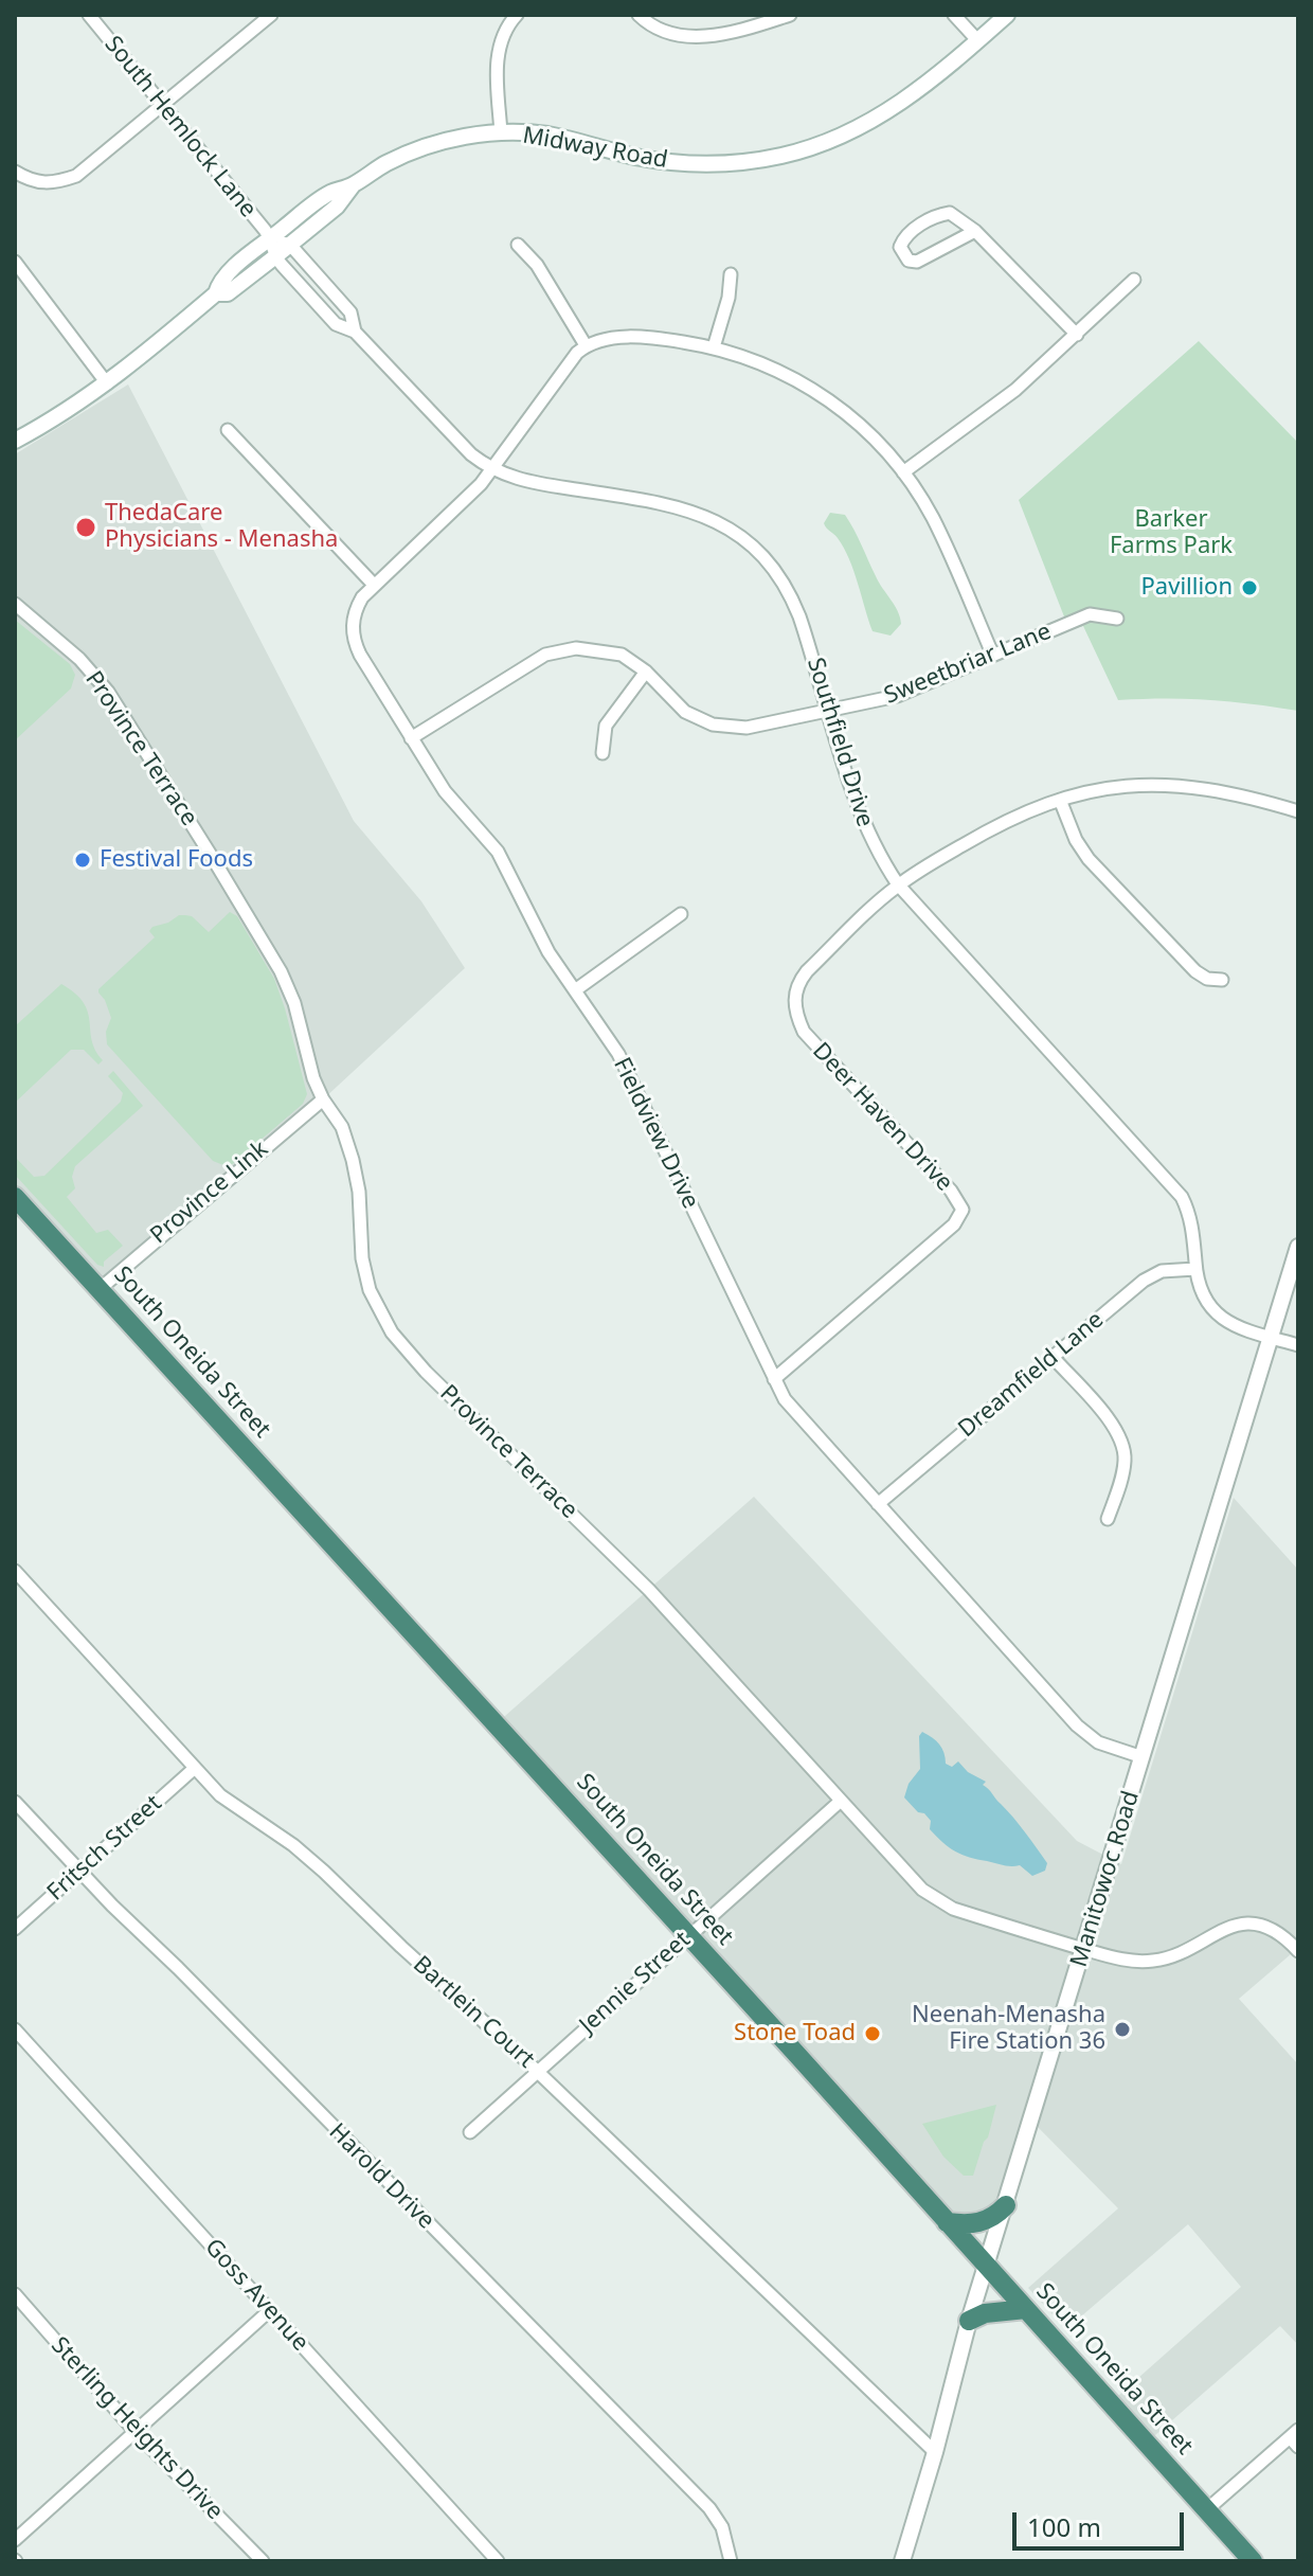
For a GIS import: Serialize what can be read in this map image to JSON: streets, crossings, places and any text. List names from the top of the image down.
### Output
{
  "streets": {
    "highway": ["South Oneida Street"],
    "street": [
      "South Hemlock Lane",
      "Midway Road",
      "Sweetbriar Lane",
      "Southfield Drive",
      "Province Terrace",
      "Deer Haven Drive",
      "Fieldview Drive",
      "Province Link",
      "Dreamfield Lane",
      "Fritsch Street",
      "Manitowoc Road",
      "Jennie Street",
      "Bartlein Court",
      "Harold Drive",
      "Goss Avenue",
      "Sterling Heights Drive"
    ]
  },
  "crossings": [
    ["South Hemlock Lane", "Midway Road"],
    ["Midway Road", "Southfield Drive"],
    ["Sweetbriar Lane", "Southfield Drive"],
    ["Sweetbriar Lane", "Fieldview Drive"],
    ["Southfield Drive", "Deer Haven Drive"],
    ["Southfield Drive", "Fieldview Drive"],
    ["Southfield Drive", "Dreamfield Lane"],
    ["Southfield Drive", "Manitowoc Road"],
    ["Province Terrace", "Province Link"],
    ["Province Terrace", "Manitowoc Road"],
    ["Province Terrace", "Jennie Street"],
    ["Deer Haven Drive", "Fieldview Drive"],
    ["Fieldview Drive", "Dreamfield Lane"],
    ["Fieldview Drive", "Manitowoc Road"],
    ["Province Link", "South Oneida Street"],
    ["South Oneida Street", "Manitowoc Road"],
    ["South Oneida Street", "Jennie Street"],
    ["Fritsch Street", "Bartlein Court"],
    ["Fritsch Street", "Harold Drive"],
    ["Manitowoc Road", "Bartlein Court"],
    ["Jennie Street", "Bartlein Court"]
  ],
  "parks": ["Barker Farms Park"],
  "places": [
    "ThedaCare Physicians - Menasha",
    "Pavillion",
    "Festival Foods",
    "Neenah-Menasha Fire Station 36",
    "Stone Toad"
  ],
  "scale_bar": "100 m"
}
